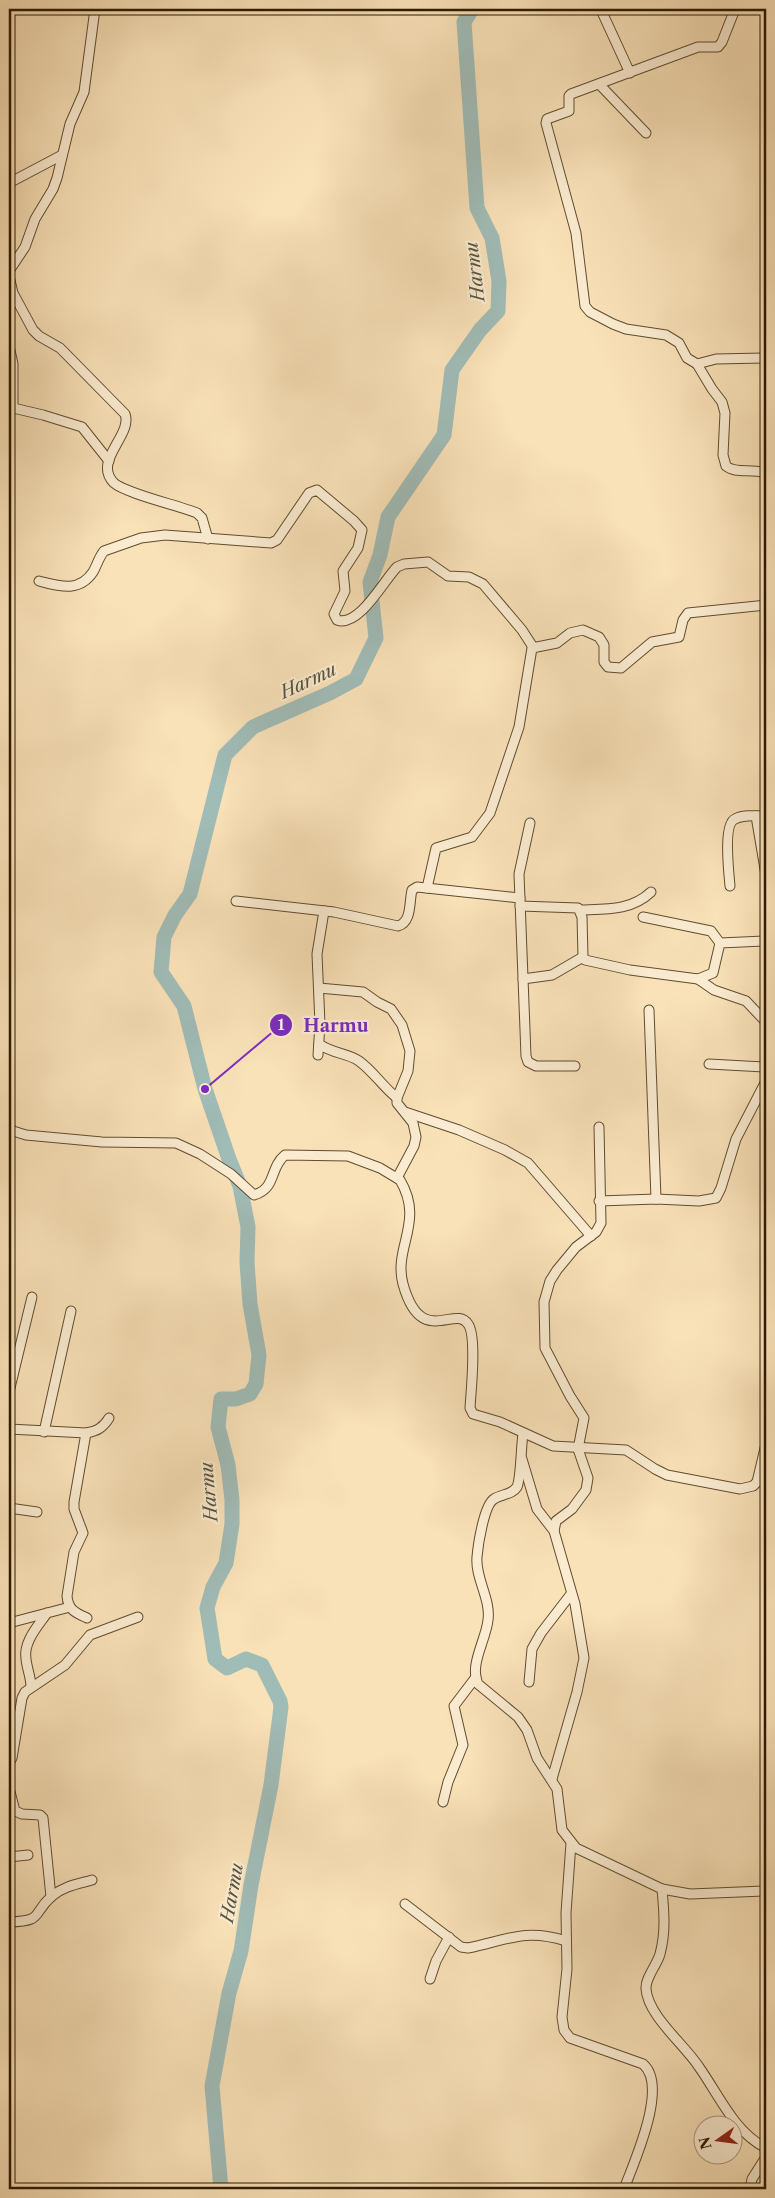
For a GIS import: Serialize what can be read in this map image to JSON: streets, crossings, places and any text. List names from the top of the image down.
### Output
{
  "water": ["Harmu"],
  "places": ["Harmu"],
  "north": "left"
}
